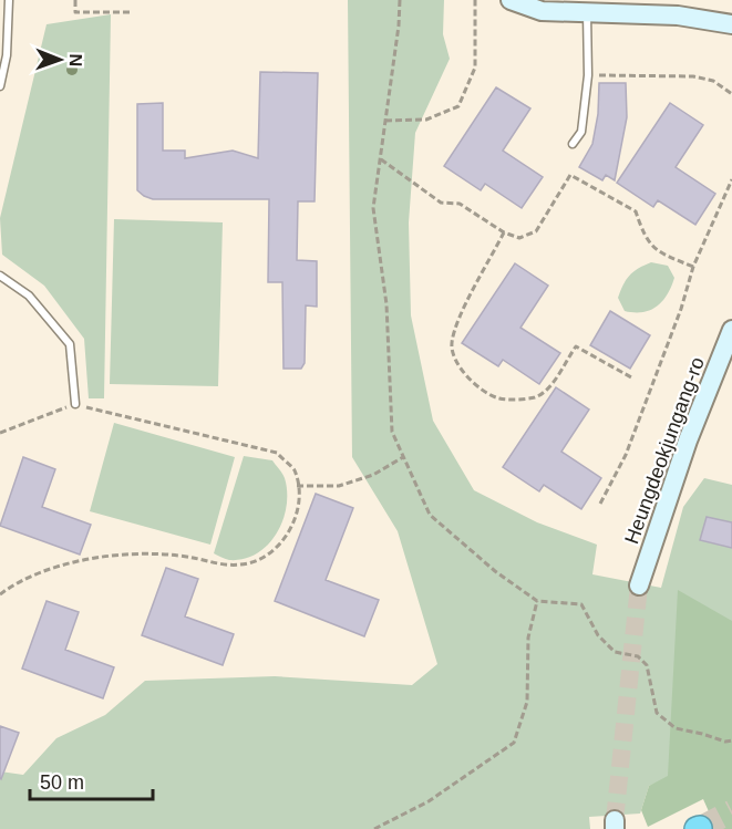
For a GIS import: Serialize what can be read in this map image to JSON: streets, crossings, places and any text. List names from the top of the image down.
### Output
{
  "streets": {
    "street": ["Heungdeokjungang-ro"]
  },
  "scale_bar": "50 m",
  "north": "right"
}
